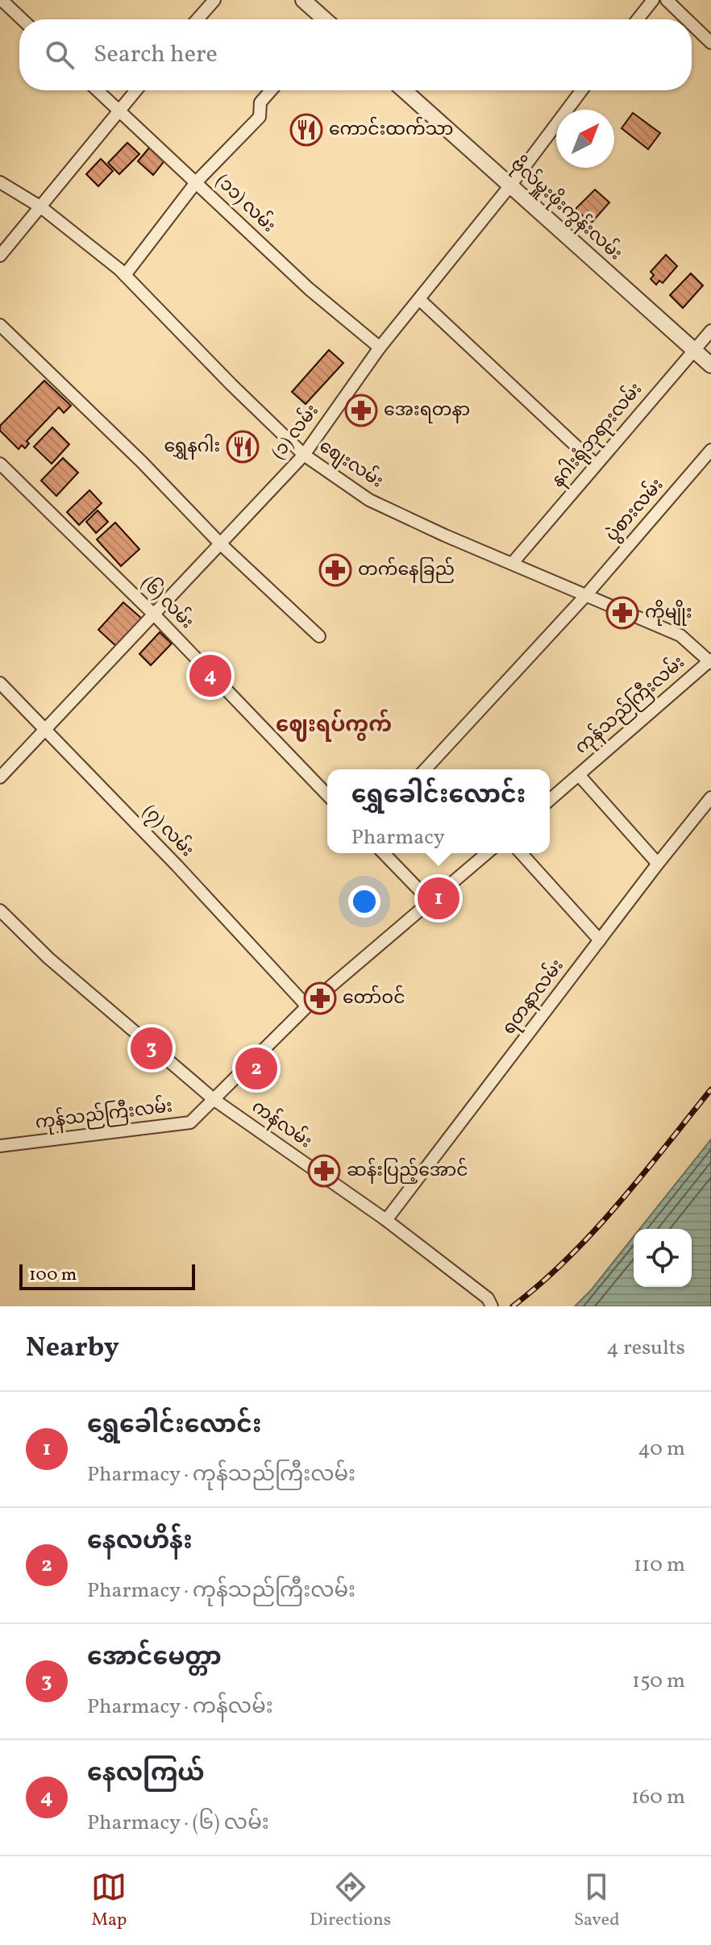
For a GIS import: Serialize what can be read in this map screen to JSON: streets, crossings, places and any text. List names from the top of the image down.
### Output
{
  "streets": {
    "street": [
      "(၁၁) လမ်း",
      "ဗိုလ်မှူးဖိုးကွန်းလမ်း",
      "(၁) လမ်း",
      "နဂါးရုံဘုရားလမ်း",
      "စျေးလမ်း",
      "ပွဲစားလမ်း",
      "(၆) လမ်း",
      "ကုန်သည်ကြီးလမ်း",
      "(၇) လမ်း",
      "ရတနာလမ်း",
      "ကန်လမ်း"
    ]
  },
  "crossings": [
    ["(၁၁) လမ်း", "(၁) လမ်း"],
    ["ဗိုလ်မှူးဖိုးကွန်းလမ်း", "(၁) လမ်း"],
    ["ဗိုလ်မှူးဖိုးကွန်းလမ်း", "နဂါးရုံဘုရားလမ်း"],
    ["(၁) လမ်း", "စျေးလမ်း"],
    ["(၁) လမ်း", "(၆) လမ်း"],
    ["(၁) လမ်း", "(၇) လမ်း"],
    ["နဂါးရုံဘုရားလမ်း", "စျေးလမ်း"],
    ["စျေးလမ်း", "ပွဲစားလမ်း"],
    ["စျေးလမ်း", "ကုန်သည်ကြီးလမ်း"],
    ["ကုန်သည်ကြီးလမ်း", "(၇) လမ်း"],
    ["ကုန်သည်ကြီးလမ်း", "ကန်လမ်း"],
    ["ရတနာလမ်း", "ကန်လမ်း"]
  ],
  "districts": ["ဈေးရပ်ကွက်"],
  "places": {
    "restaurant": ["ကောင်းထက်သာ", "ရွှေနဂါး"],
    "pharmacy": [
      "အေးရတနာ",
      "တက်နေခြည်",
      "ကိုမျိုး",
      "တော်ဝင်",
      "ဆန်းပြည့်အောင်"
    ]
  },
  "scale_bar": "100 m",
  "north": "top right",
  "page": {
    "search": "Search here",
    "pins": [
      "4",
      "1",
      "3",
      "2"
    ],
    "popup": ["ရွှေခေါင်းလောင်း", "Pharmacy"],
    "scale": "100 m",
    "heading": ["Nearby", "4 results"],
    "list": [
      {
        "mark": "1",
        "name": "ရွှေခေါင်းလောင်း",
        "note": "Pharmacy · ကုန်သည်ကြီးလမ်း",
        "value": "40 m"
      },
      {
        "mark": "2",
        "name": "နေလဟိန်း",
        "note": "Pharmacy · ကုန်သည်ကြီးလမ်း",
        "value": "110 m"
      },
      {
        "mark": "3",
        "name": "အောင်မေတ္တာ",
        "note": "Pharmacy · ကန်လမ်း",
        "value": "150 m"
      },
      {
        "mark": "4",
        "name": "နေလကြယ်",
        "note": "Pharmacy · (၆) လမ်း",
        "value": "160 m"
      }
    ],
    "nav": ["Map", "Directions", "Saved"]
  }
}
